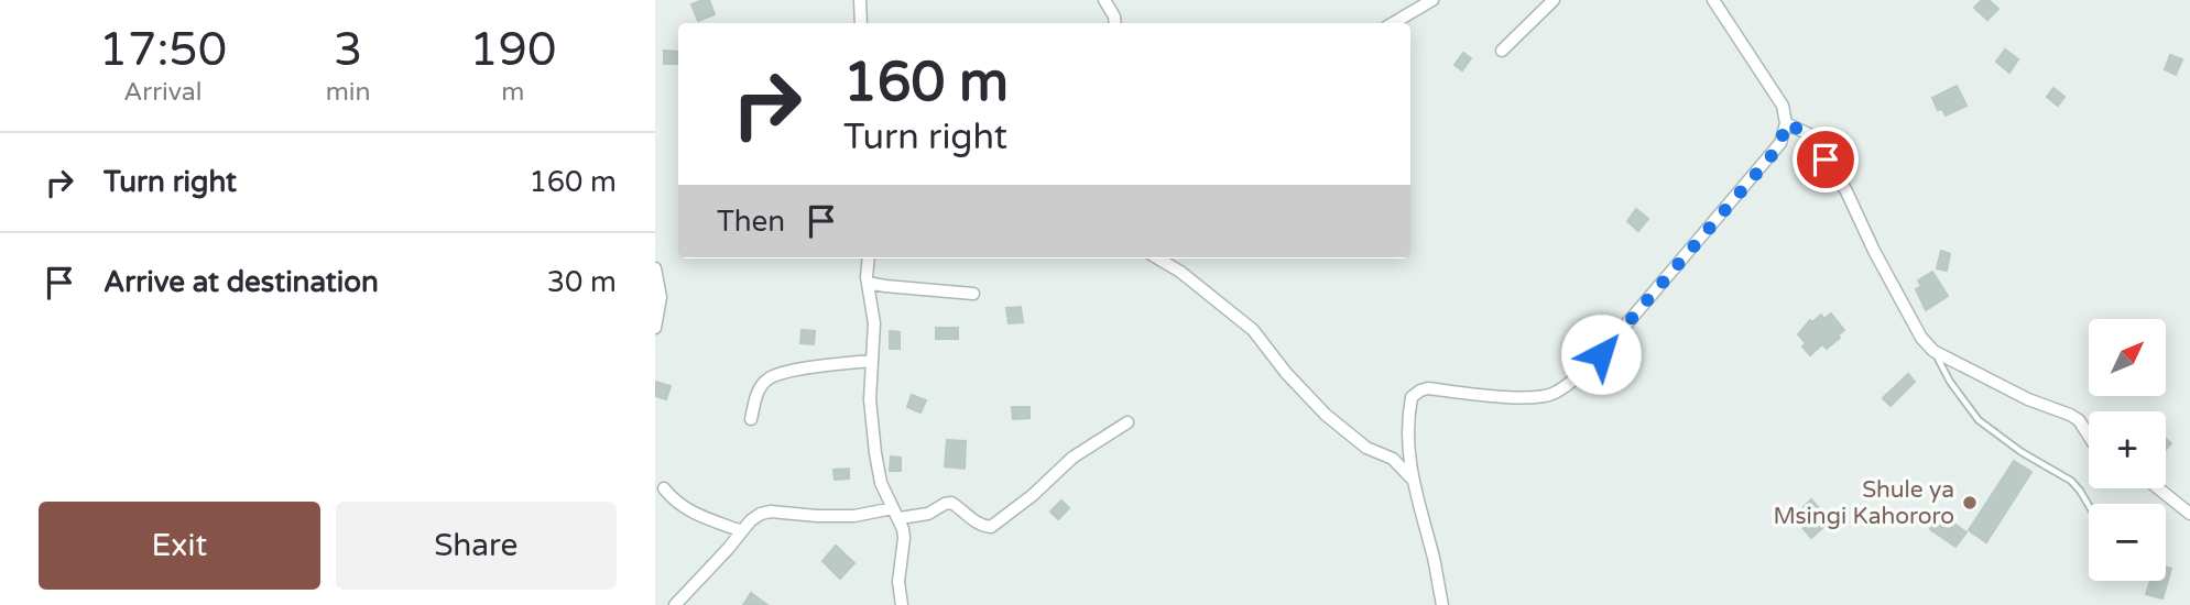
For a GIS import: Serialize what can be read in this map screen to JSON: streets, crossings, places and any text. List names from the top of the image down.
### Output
{
  "places": ["Shule ya Msingi Kahororo"],
  "north": "top right",
  "page": {
    "eta": [
      "17:50",
      "Arrival",
      "3",
      "min",
      "190",
      "m"
    ],
    "turn": ["160 m", "Turn right"],
    "list": [
      {
        "name": "Turn right",
        "value": "160 m"
      },
      {
        "name": "Arrive at destination",
        "value": "30 m"
      }
    ],
    "then": "Then",
    "map_buttons": ["+", "−"],
    "buttons": ["Exit", "Share"]
  }
}
